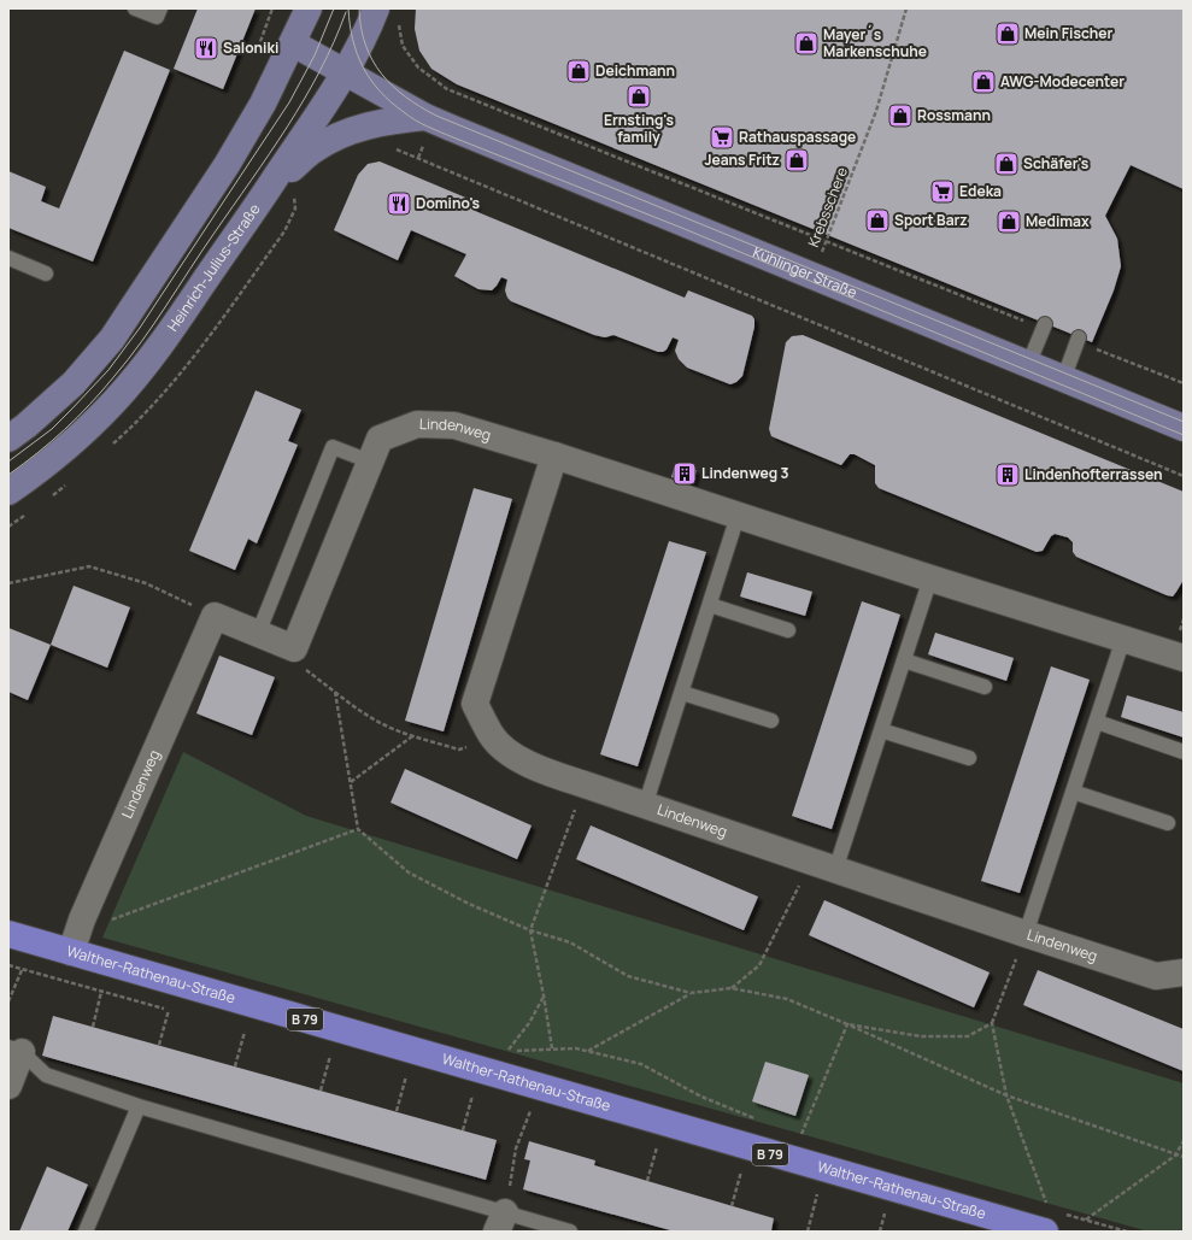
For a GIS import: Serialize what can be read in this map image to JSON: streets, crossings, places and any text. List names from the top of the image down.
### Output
{
  "streets": {
    "main road": ["Walther-Rathenau-Straße", "B 79"],
    "street": ["Heinrich-Julius-Straße", "Kühlinger Straße", "Lindenweg"],
    "path": ["Krebsschere"]
  },
  "crossings": [
    ["Krebsschere", "Kühlinger Straße"],
    ["Heinrich-Julius-Straße", "Kühlinger Straße"],
    ["Lindenweg", "Walther-Rathenau-Straße"]
  ],
  "places": {
    "shop": [
      "Mein Fischer",
      "Mayer´s Markenschuhe",
      "Deichmann",
      "AWG-Modecenter",
      "Ernsting's family",
      "Rossmann",
      "Jeans Fritz",
      "Schäfer's",
      "Sport Barz",
      "Medimax"
    ],
    "restaurant": ["Saloniki", "Domino's"],
    "supermarket": ["Rathauspassage", "Edeka"],
    "building": ["Lindenweg 3", "Lindenhofterrassen"]
  }
}
